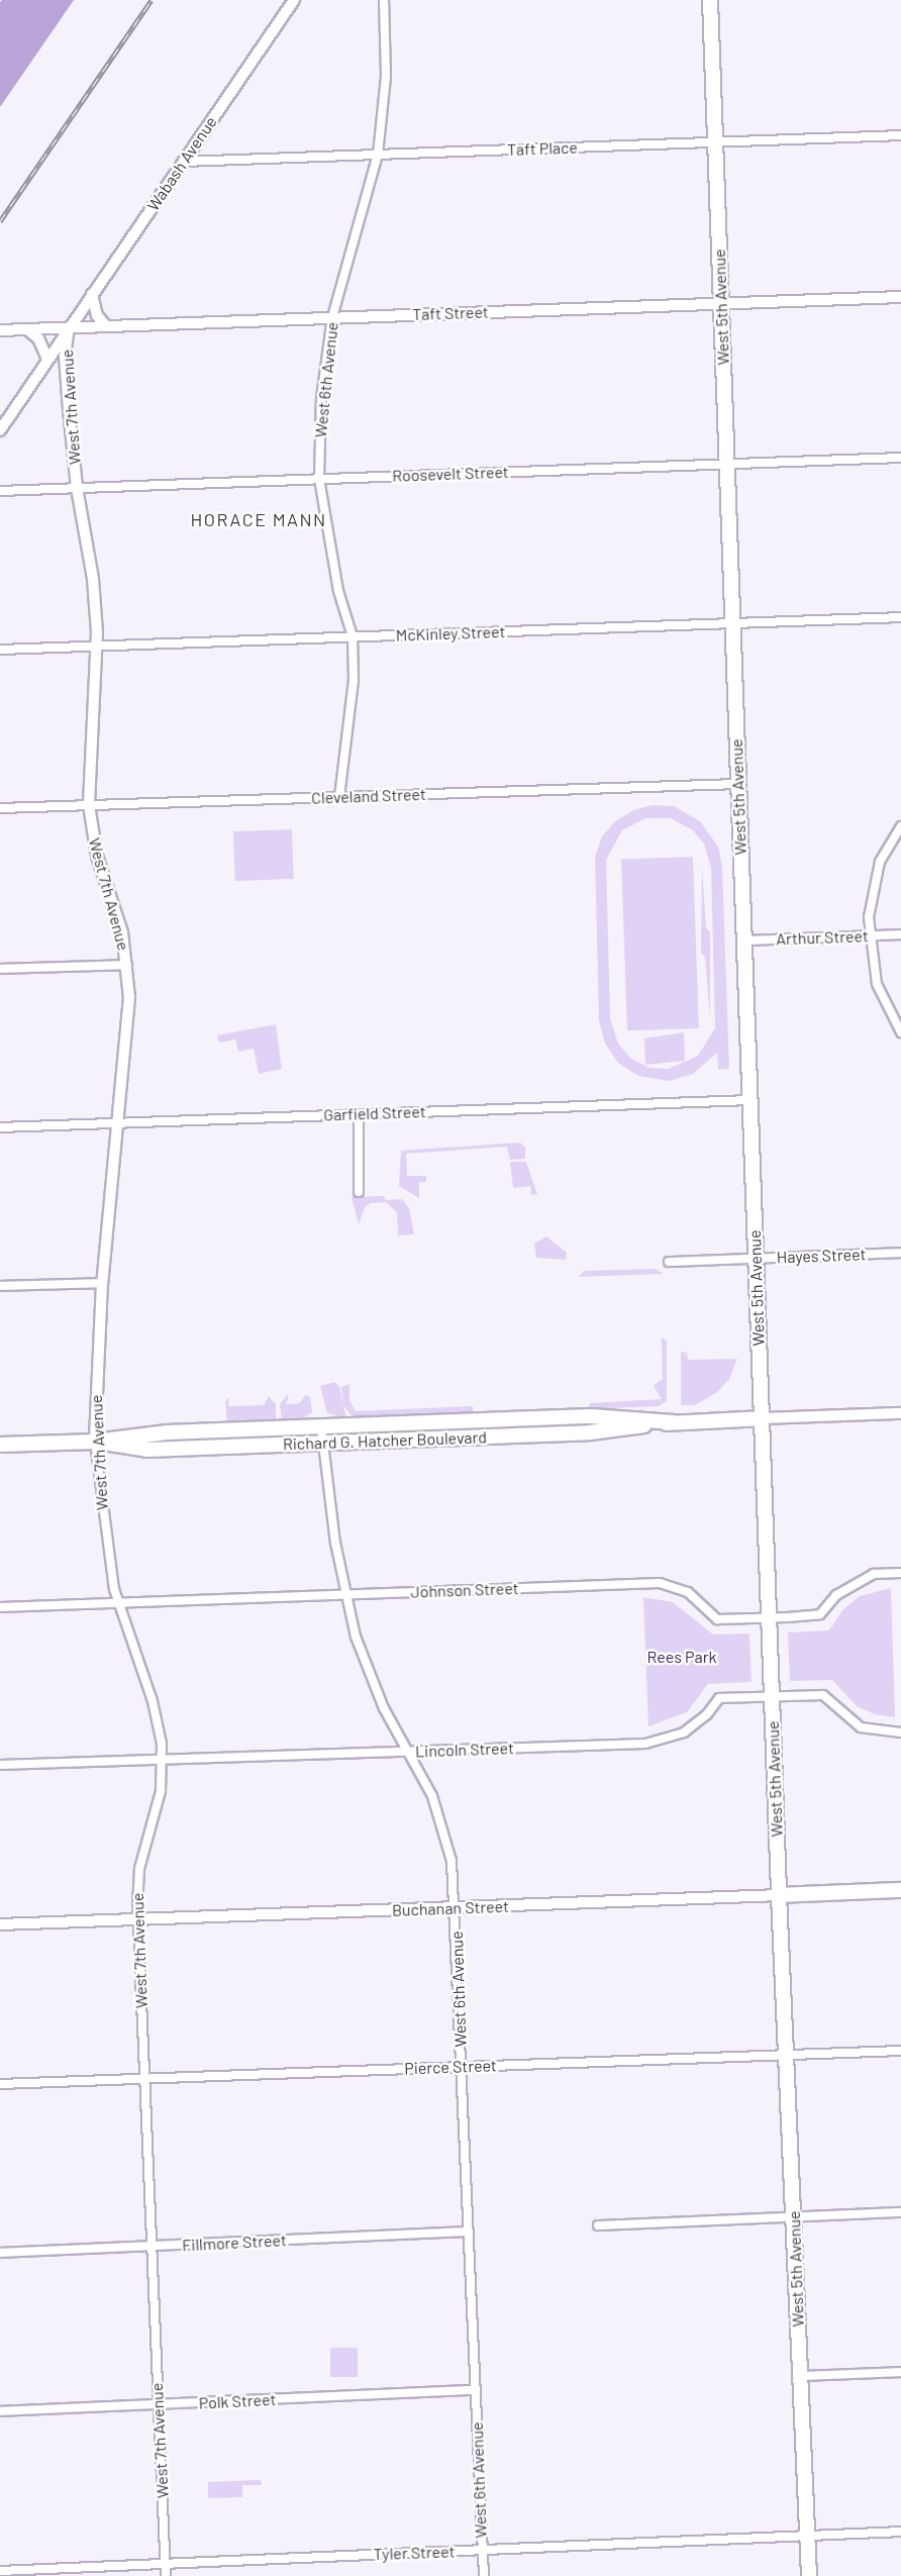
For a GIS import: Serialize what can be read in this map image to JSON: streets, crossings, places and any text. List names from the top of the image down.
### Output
{
  "streets": {
    "main road": ["West 5th Avenue", "Richard G. Hatcher Boulevard", "Buchanan Street"],
    "street": [
      "Taft Place",
      "Wabash Avenue",
      "Taft Street",
      "West 6th Avenue",
      "West 7th Avenue",
      "Roosevelt Street",
      "McKinley Street",
      "Cleveland Street",
      "Arthur Street",
      "Garfield Street",
      "Hayes Street",
      "Johnson Street",
      "Lincoln Street",
      "Pierce Street",
      "Fillmore Street",
      "Polk Street",
      "Tyler Street"
    ]
  },
  "crossings": [
    ["Taft Place", "Wabash Avenue"],
    ["Taft Place", "West 5th Avenue"],
    ["Taft Place", "West 6th Avenue"],
    ["Wabash Avenue", "Taft Street"],
    ["Wabash Avenue", "West 7th Avenue"],
    ["West 5th Avenue", "Taft Street"],
    ["West 5th Avenue", "Roosevelt Street"],
    ["West 5th Avenue", "McKinley Street"],
    ["West 5th Avenue", "Cleveland Street"],
    ["West 5th Avenue", "Arthur Street"],
    ["West 5th Avenue", "Garfield Street"],
    ["West 5th Avenue", "Hayes Street"],
    ["West 5th Avenue", "Richard G. Hatcher Boulevard"],
    ["West 5th Avenue", "Johnson Street"],
    ["West 5th Avenue", "Lincoln Street"],
    ["West 5th Avenue", "Buchanan Street"],
    ["West 5th Avenue", "Pierce Street"],
    ["West 5th Avenue", "Tyler Street"],
    ["Taft Street", "West 6th Avenue"],
    ["Taft Street", "West 7th Avenue"],
    ["West 6th Avenue", "Roosevelt Street"],
    ["West 6th Avenue", "McKinley Street"],
    ["West 6th Avenue", "Cleveland Street"],
    ["West 6th Avenue", "Richard G. Hatcher Boulevard"],
    ["West 6th Avenue", "Johnson Street"],
    ["West 6th Avenue", "Lincoln Street"],
    ["West 6th Avenue", "Buchanan Street"],
    ["West 6th Avenue", "Pierce Street"],
    ["West 6th Avenue", "Fillmore Street"],
    ["West 6th Avenue", "Polk Street"],
    ["West 6th Avenue", "Tyler Street"],
    ["West 7th Avenue", "Roosevelt Street"],
    ["West 7th Avenue", "McKinley Street"],
    ["West 7th Avenue", "Cleveland Street"],
    ["West 7th Avenue", "Garfield Street"],
    ["West 7th Avenue", "Richard G. Hatcher Boulevard"],
    ["West 7th Avenue", "Johnson Street"],
    ["West 7th Avenue", "Lincoln Street"],
    ["West 7th Avenue", "Buchanan Street"],
    ["West 7th Avenue", "Pierce Street"],
    ["West 7th Avenue", "Fillmore Street"],
    ["West 7th Avenue", "Polk Street"],
    ["West 7th Avenue", "Tyler Street"]
  ],
  "districts": ["HORACE MANN"],
  "parks": ["Rees Park"]
}
